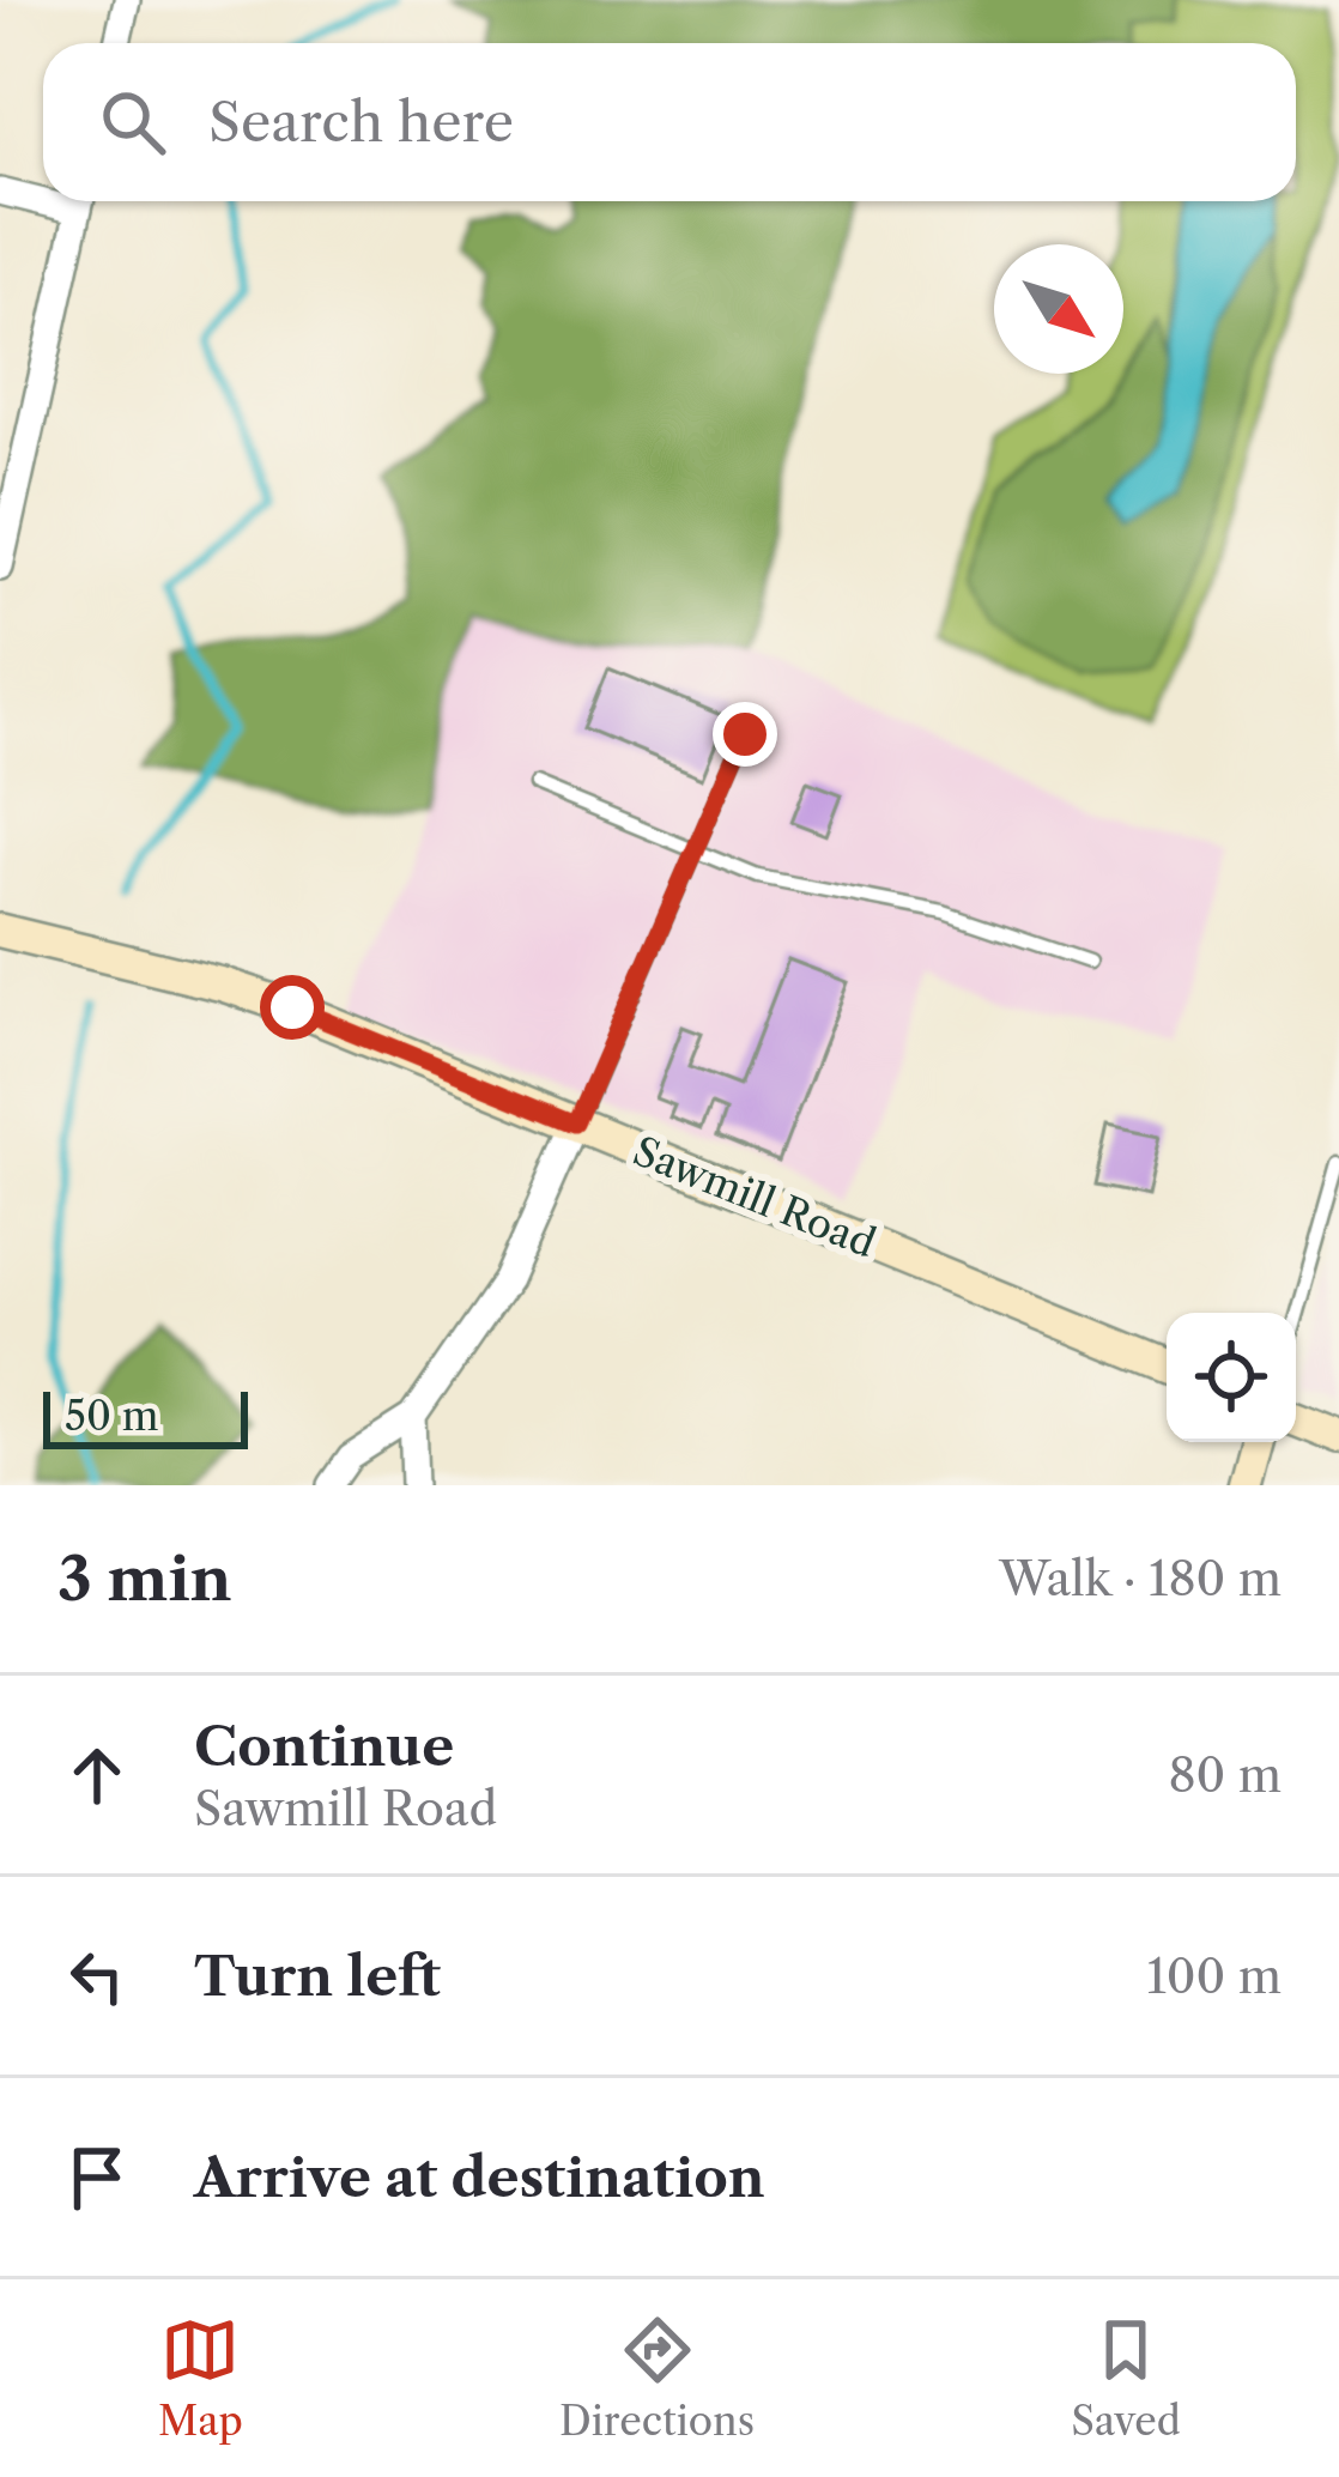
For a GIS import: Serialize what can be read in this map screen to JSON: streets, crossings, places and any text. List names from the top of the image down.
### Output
{
  "streets": {
    "main road": ["Sawmill Road"]
  },
  "scale_bar": "50 m",
  "north": "bottom right",
  "page": {
    "search": "Search here",
    "scale": "50 m",
    "heading": ["3 min", "Walk · 180 m"],
    "list": [
      ["Continue", "Sawmill Road", "80 m"],
      ["Turn left", "100 m"],
      "Arrive at destination"
    ],
    "nav": ["Map", "Directions", "Saved"]
  }
}
